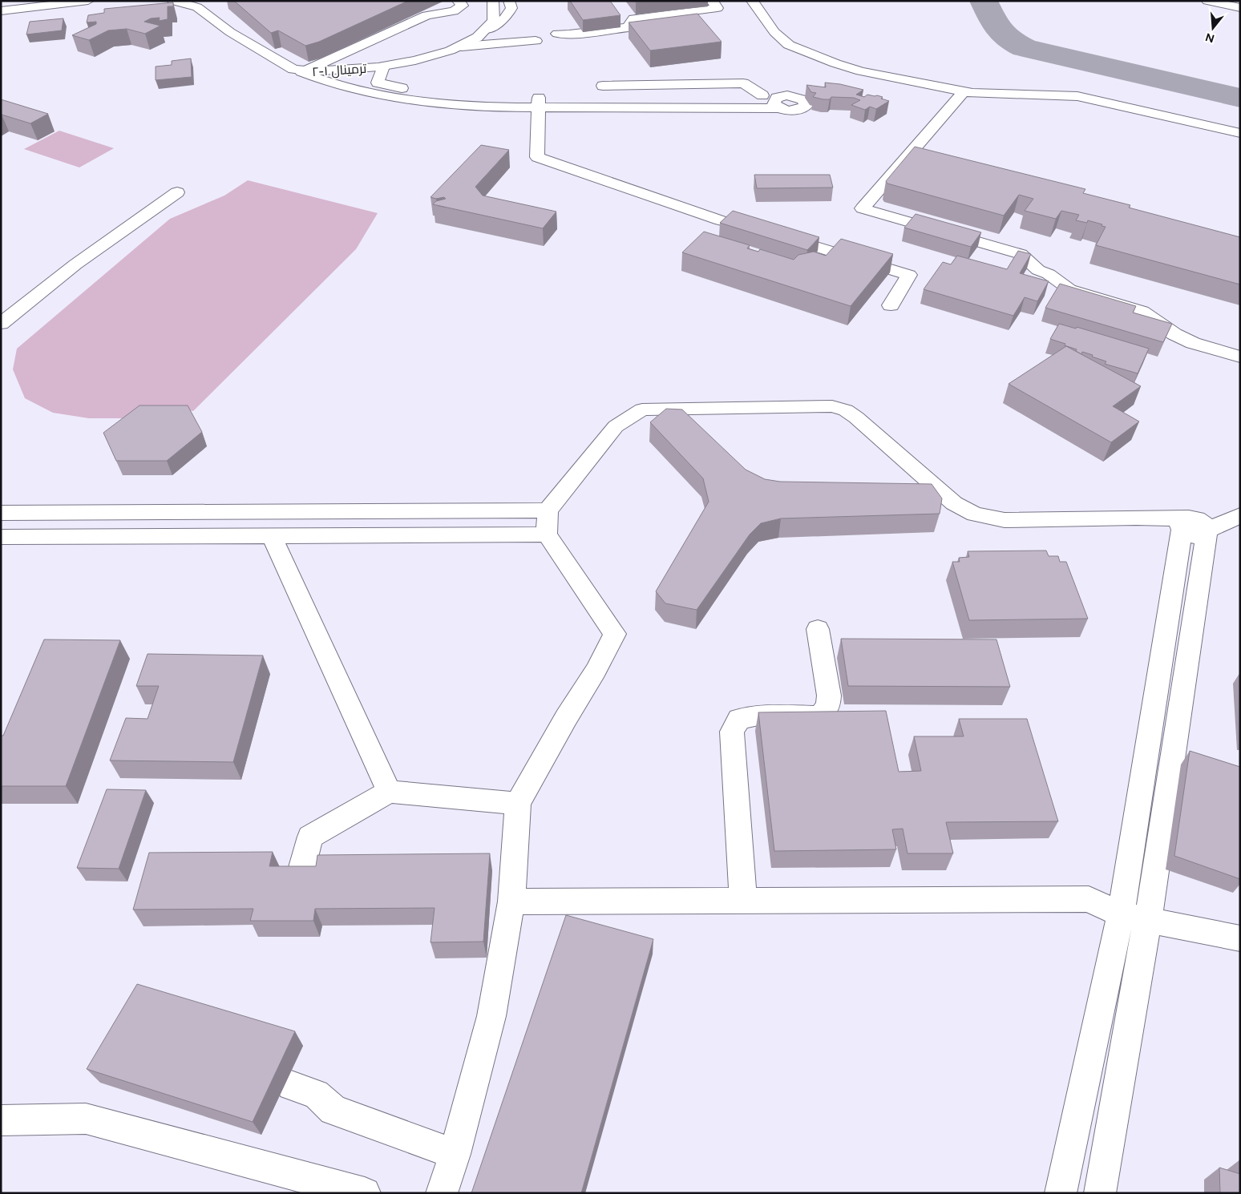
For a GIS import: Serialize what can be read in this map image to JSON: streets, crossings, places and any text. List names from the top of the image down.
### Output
{
  "streets": {
    "main road": ["ترمینال ۱-۲"]
  },
  "north": "bottom"
}
